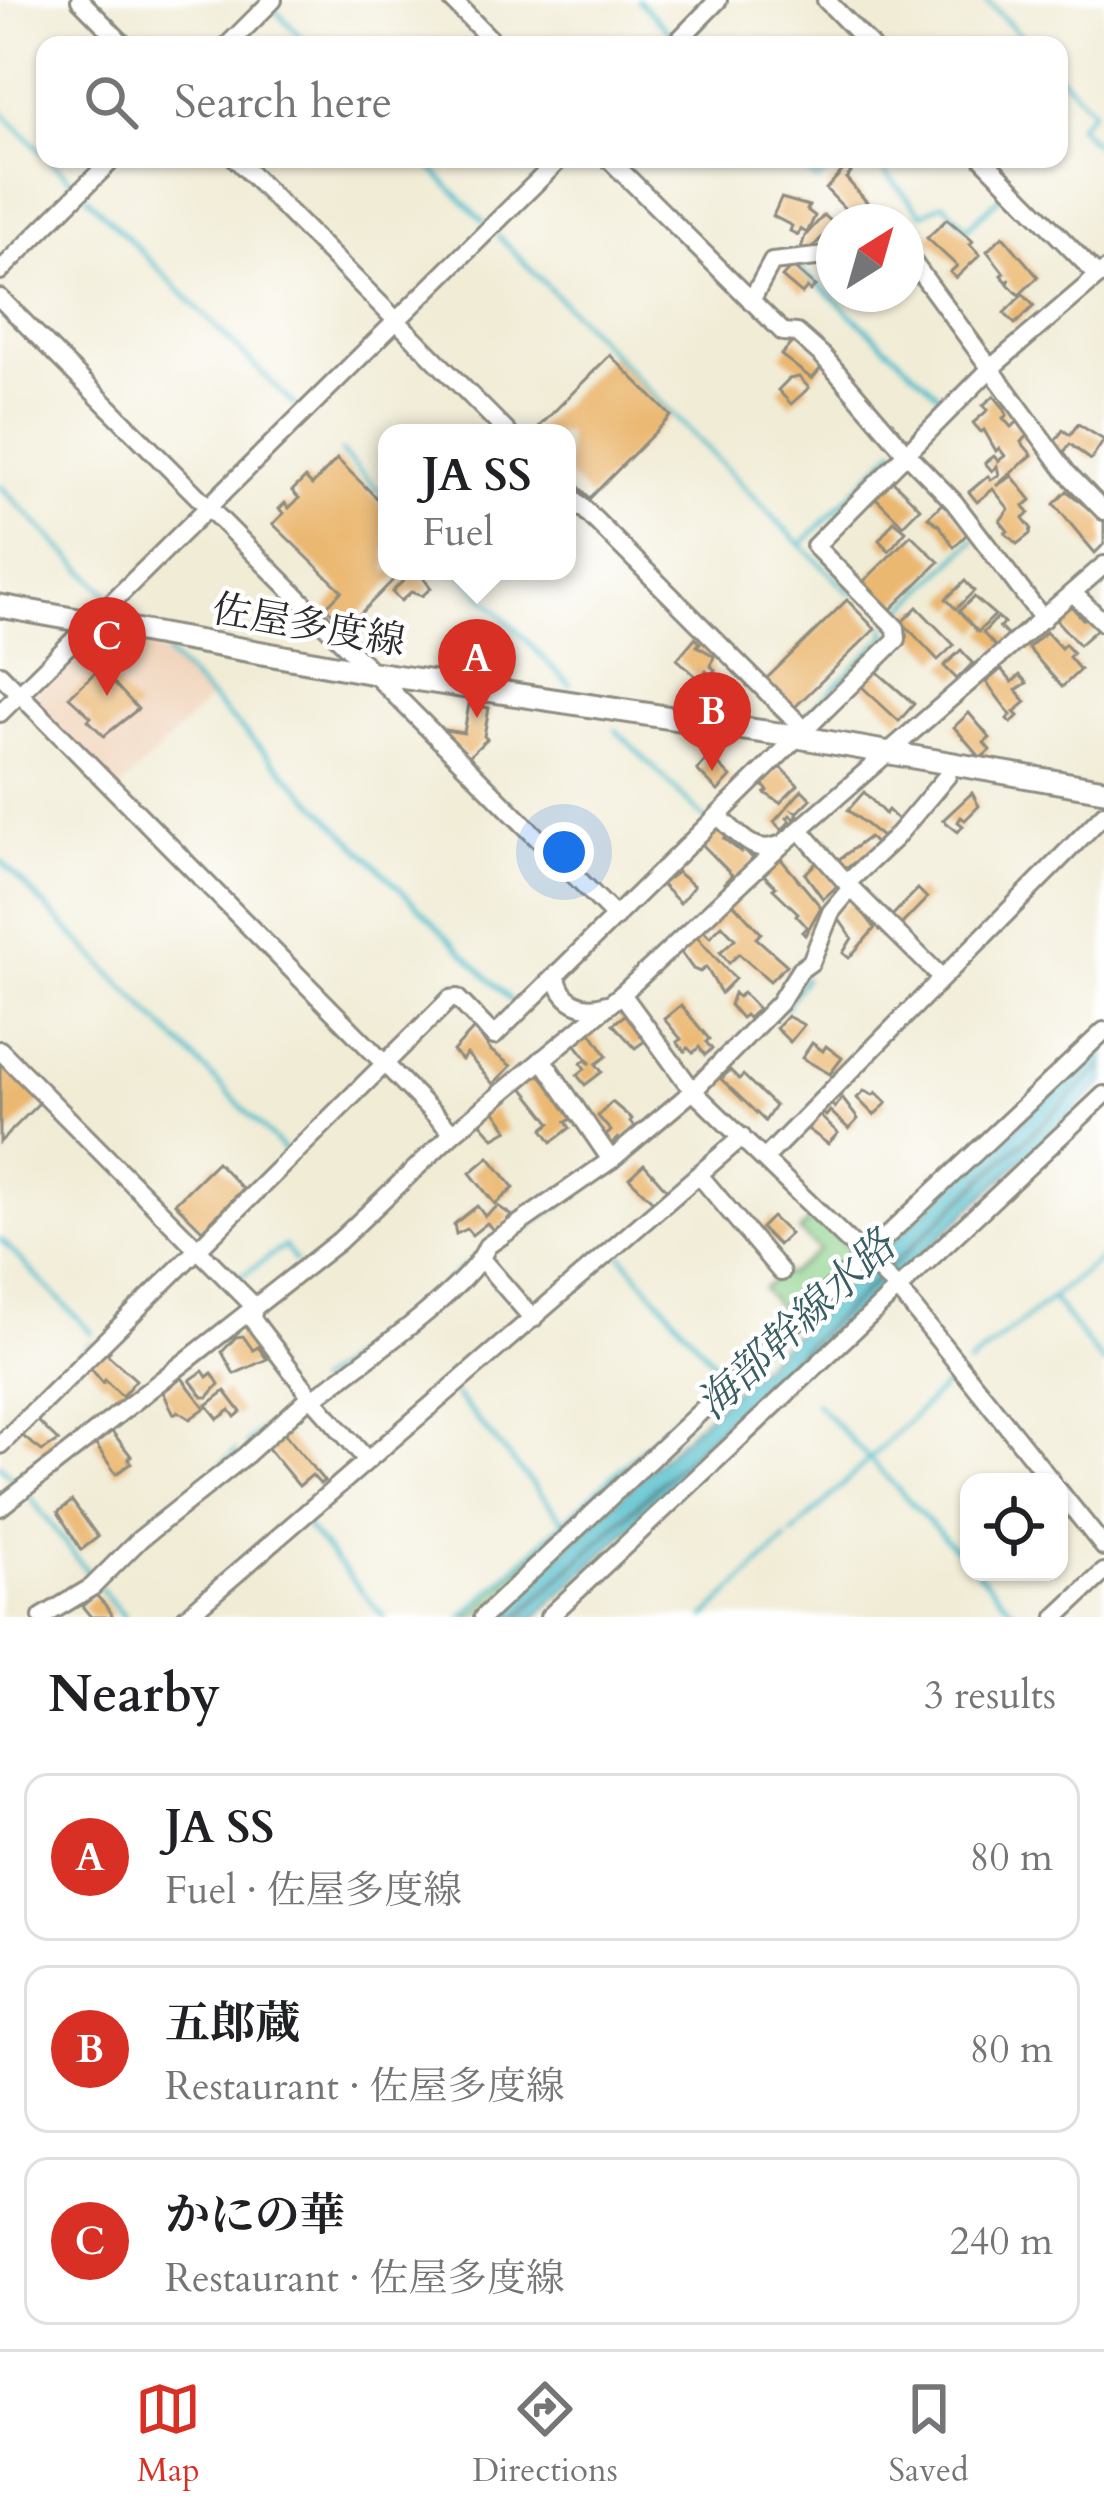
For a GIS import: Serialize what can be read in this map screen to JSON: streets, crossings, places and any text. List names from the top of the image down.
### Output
{
  "streets": {
    "main road": ["佐屋多度線"]
  },
  "water": ["海部幹線水路"],
  "north": "top right",
  "page": {
    "search": "Search here",
    "popup": ["JA SS", "Fuel"],
    "pins": ["C", "A", "B"],
    "heading": ["Nearby", "3 results"],
    "list": [
      {
        "mark": "A",
        "name": "JA SS",
        "note": "Fuel · 佐屋多度線",
        "value": "80 m"
      },
      {
        "mark": "B",
        "name": "五郎蔵",
        "note": "Restaurant · 佐屋多度線",
        "value": "80 m"
      },
      {
        "mark": "C",
        "name": "かにの華",
        "note": "Restaurant · 佐屋多度線",
        "value": "240 m"
      }
    ],
    "nav": ["Map", "Directions", "Saved"]
  }
}
